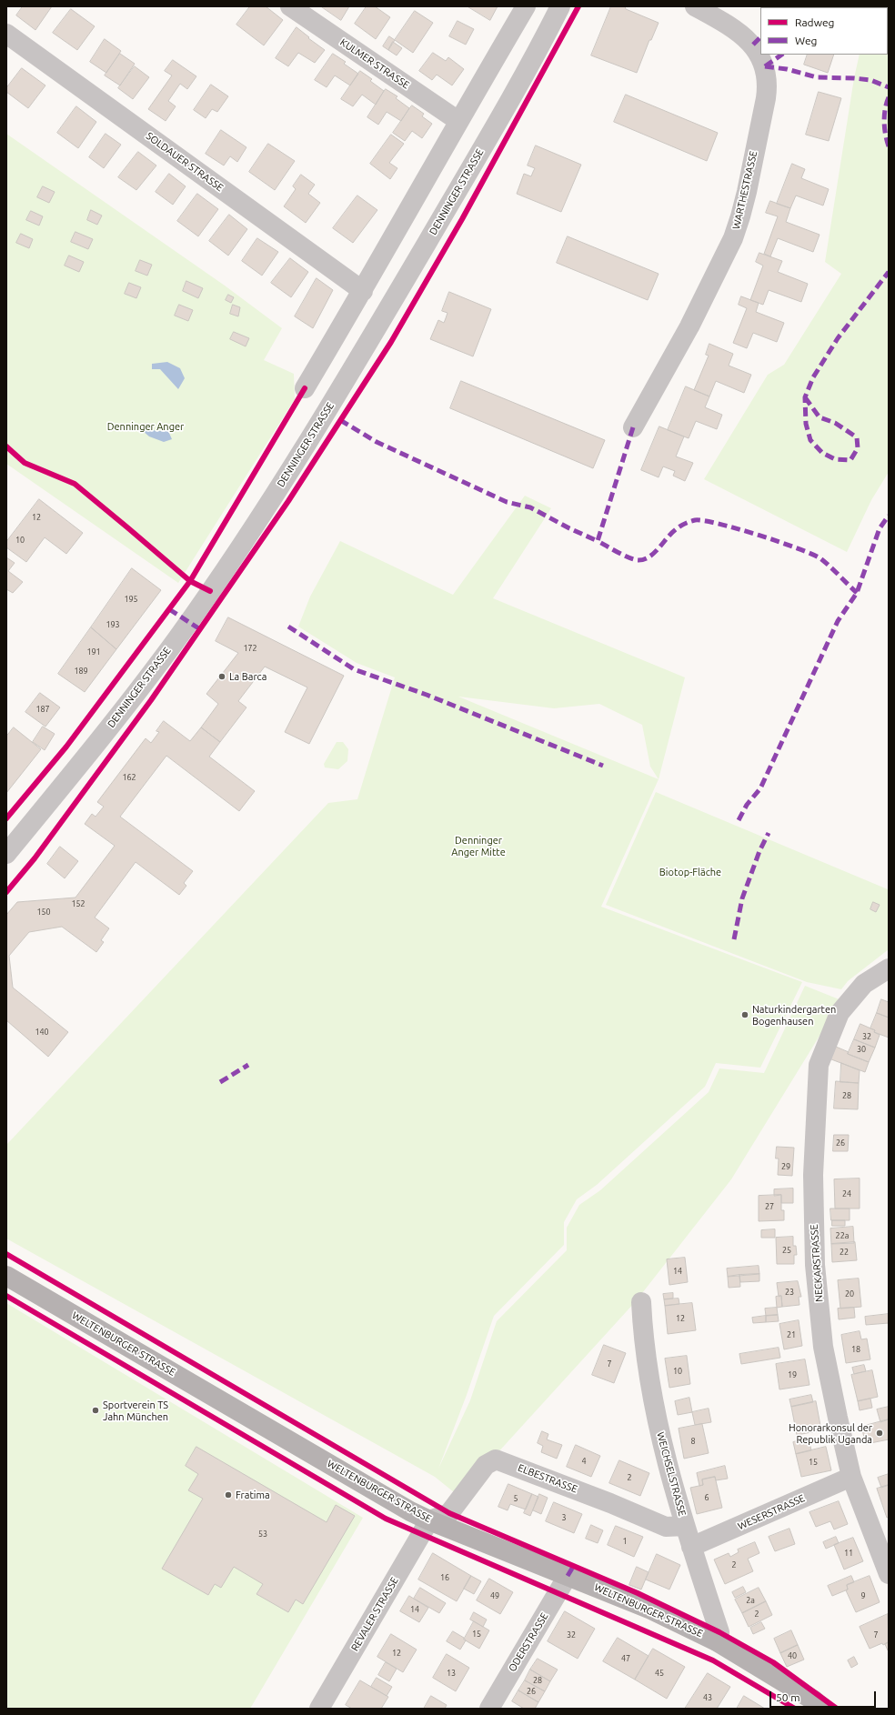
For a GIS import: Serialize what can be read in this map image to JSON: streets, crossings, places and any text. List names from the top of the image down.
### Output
{
  "streets": {
    "main road": ["WELTENBURGER STRASSE"],
    "street": [
      "KULMER STRASSE",
      "SOLDAUER STRASSE",
      "WARTHESTRASSE",
      "DENNINGER STRASSE",
      "NECKARSTRASSE",
      "WEICHSELSTRASSE",
      "ELBESTRASSE",
      "WESERSTRASSE",
      "REVALER STRASSE",
      "ODERSTRASSE"
    ]
  },
  "crossings": [
    ["NECKARSTRASSE", "WESERSTRASSE"],
    ["WELTENBURGER STRASSE", "WEICHSELSTRASSE"],
    ["WELTENBURGER STRASSE", "ELBESTRASSE"],
    ["WELTENBURGER STRASSE", "REVALER STRASSE"],
    ["WELTENBURGER STRASSE", "ODERSTRASSE"],
    ["WEICHSELSTRASSE", "ELBESTRASSE"],
    ["WEICHSELSTRASSE", "WESERSTRASSE"],
    ["ELBESTRASSE", "REVALER STRASSE"]
  ],
  "parks": ["Denninger Anger", "Denninger Anger Mitte", "Biotop-Fläche"],
  "places": [
    "La Barca",
    "Naturkindergarten Bogenhausen",
    "Sportverein TS Jahn München",
    "Honorarkonsul der Republik Uganda",
    "Fratima"
  ],
  "house_numbers": [
    "12",
    "10",
    "195",
    "193",
    "172",
    "191",
    "189",
    "187",
    "162",
    "152",
    "150",
    "140",
    "32",
    "30",
    "28",
    "26",
    "29",
    "24",
    "27",
    "22a",
    "25",
    "22",
    "14",
    "23",
    "20",
    "12",
    "21",
    "18",
    "7",
    "10",
    "19",
    "8",
    "4",
    "15",
    "2",
    "6",
    "5",
    "3",
    "53",
    "1",
    "11",
    "2",
    "16",
    "49",
    "9",
    "2a",
    "14",
    "2",
    "15",
    "32",
    "7",
    "12",
    "40",
    "47",
    "13",
    "45",
    "28",
    "26",
    "43"
  ],
  "legend": ["Radweg", "Weg"],
  "scale_bar": "50 m"
}
